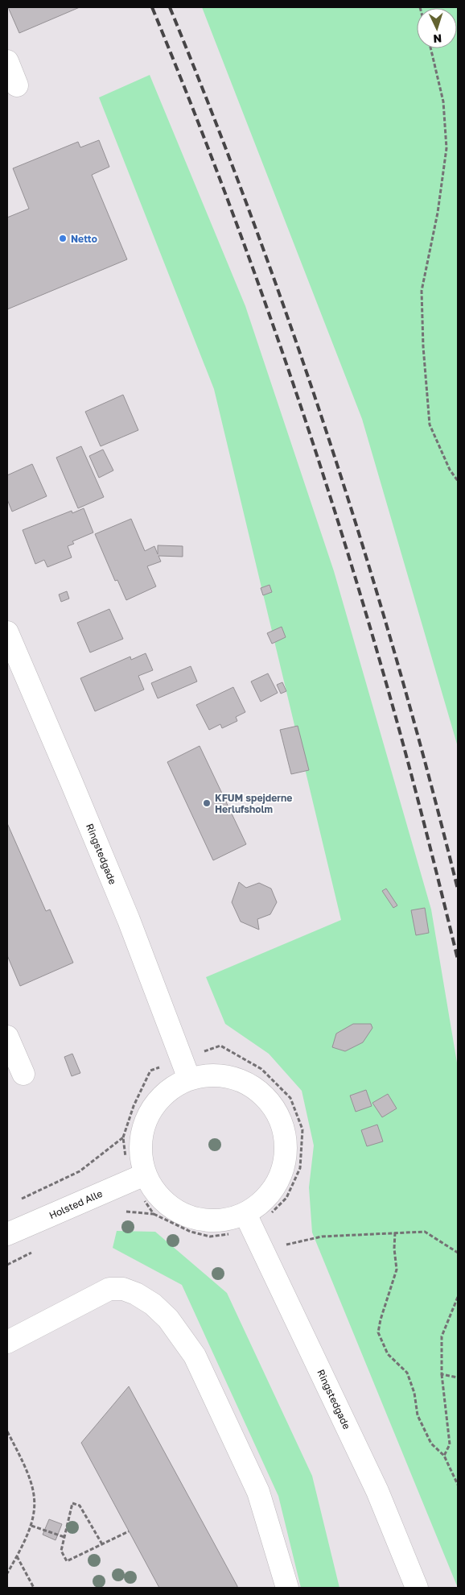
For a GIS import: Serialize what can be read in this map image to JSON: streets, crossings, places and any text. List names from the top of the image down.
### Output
{
  "streets": {
    "street": ["Ringstedgade", "Holsted Alle"]
  },
  "places": ["Netto", "KFUM spejderne Herlufsholm"],
  "north": "bottom"
}
